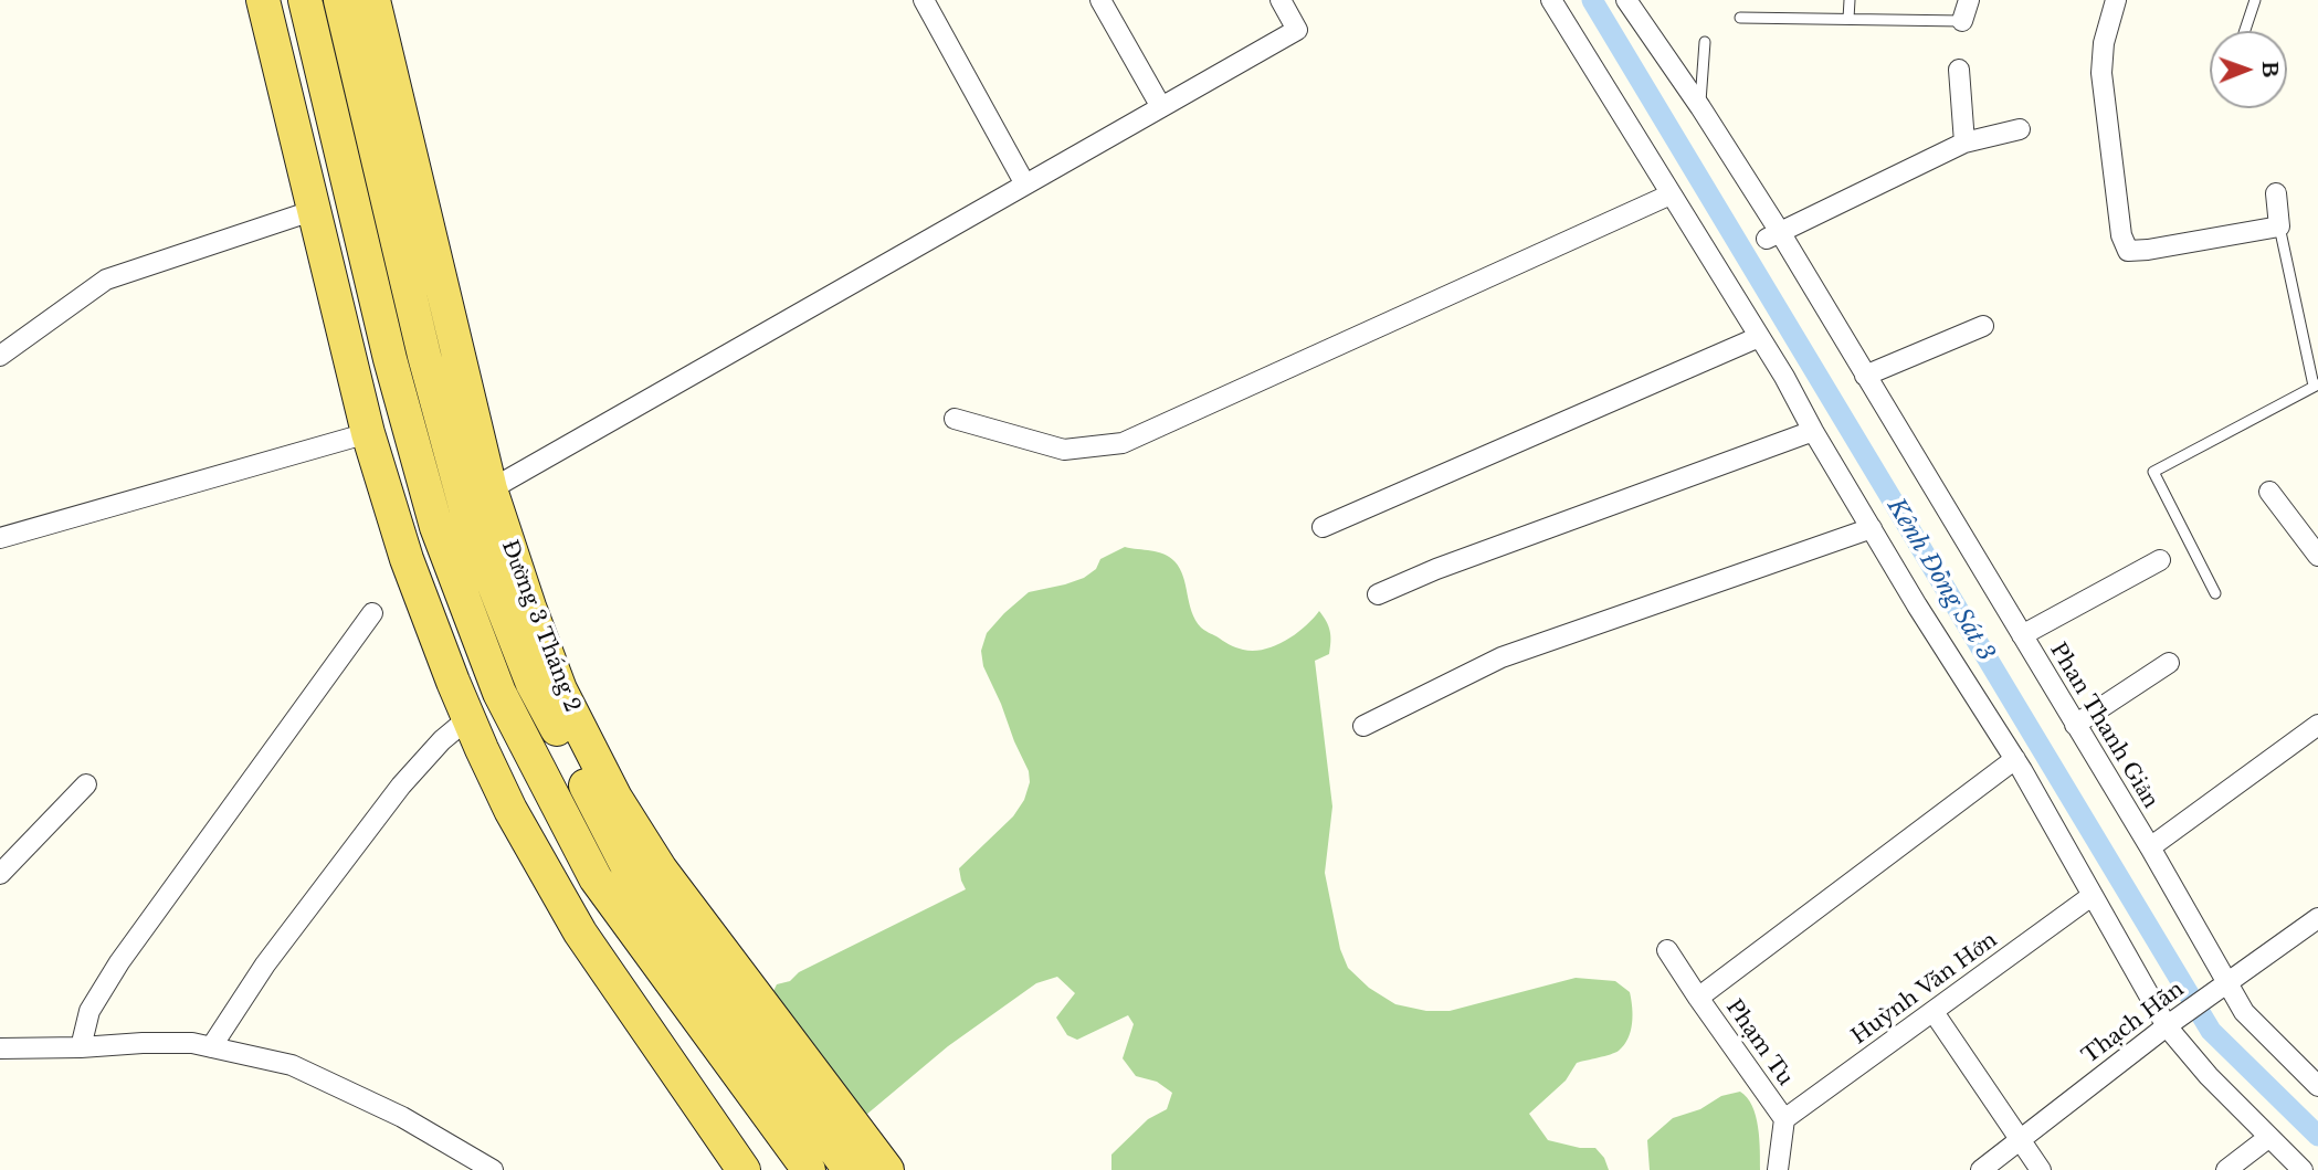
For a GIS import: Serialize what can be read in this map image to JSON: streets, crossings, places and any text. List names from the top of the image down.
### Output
{
  "streets": {
    "main road": ["Đường 3 Tháng 2"],
    "street": [
      "Phan Thanh Giản",
      "Huỳnh Văn Hớn",
      "Thạch Hãn",
      "Phạm Tu"
    ]
  },
  "crossings": [
    ["Phan Thanh Giản", "Thạch Hãn"],
    ["Huỳnh Văn Hớn", "Phạm Tu"]
  ],
  "water": ["Kênh Đồng Sát 3"],
  "north": "right"
}
